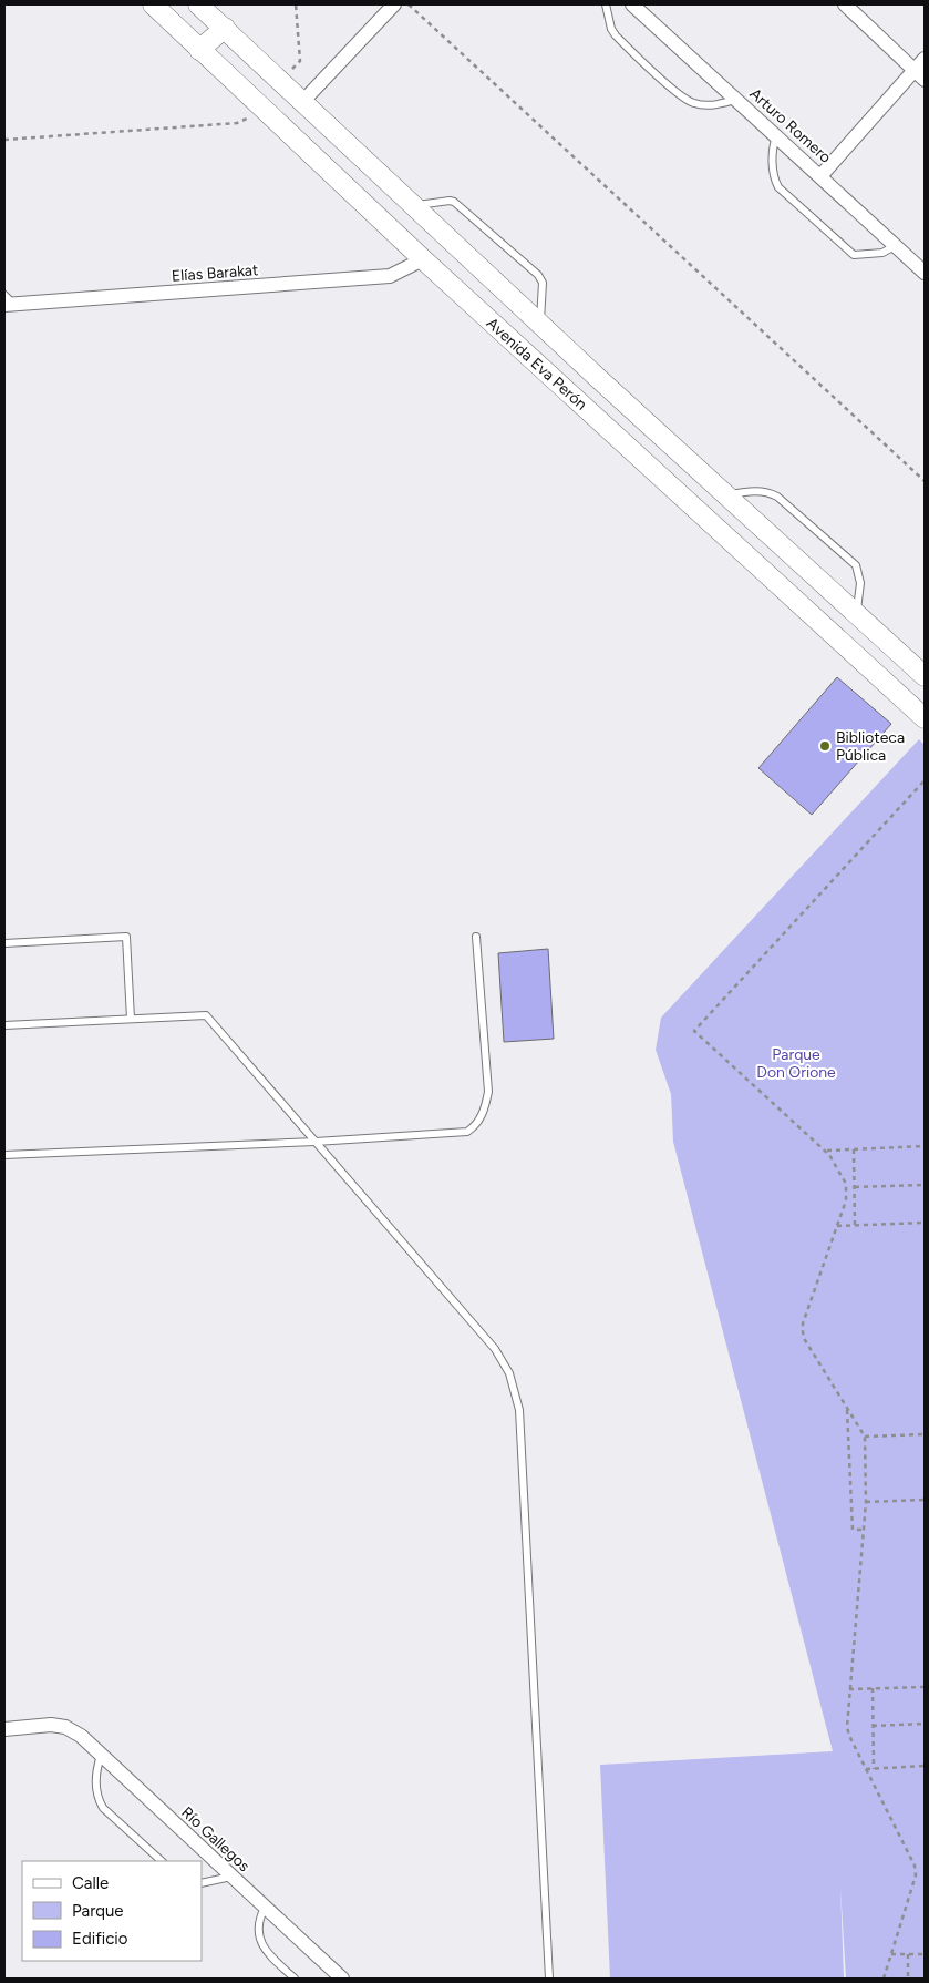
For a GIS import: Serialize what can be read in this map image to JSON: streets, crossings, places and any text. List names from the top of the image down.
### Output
{
  "streets": {
    "main road": ["Avenida Eva Perón"],
    "street": ["Arturo Romero", "Elías Barakat", "Río Gallegos"]
  },
  "crossings": [
    ["Elías Barakat", "Avenida Eva Perón"]
  ],
  "parks": ["Parque Don Orione"],
  "places": ["Biblioteca Pública"],
  "legend": ["Calle", "Parque", "Edificio"]
}
